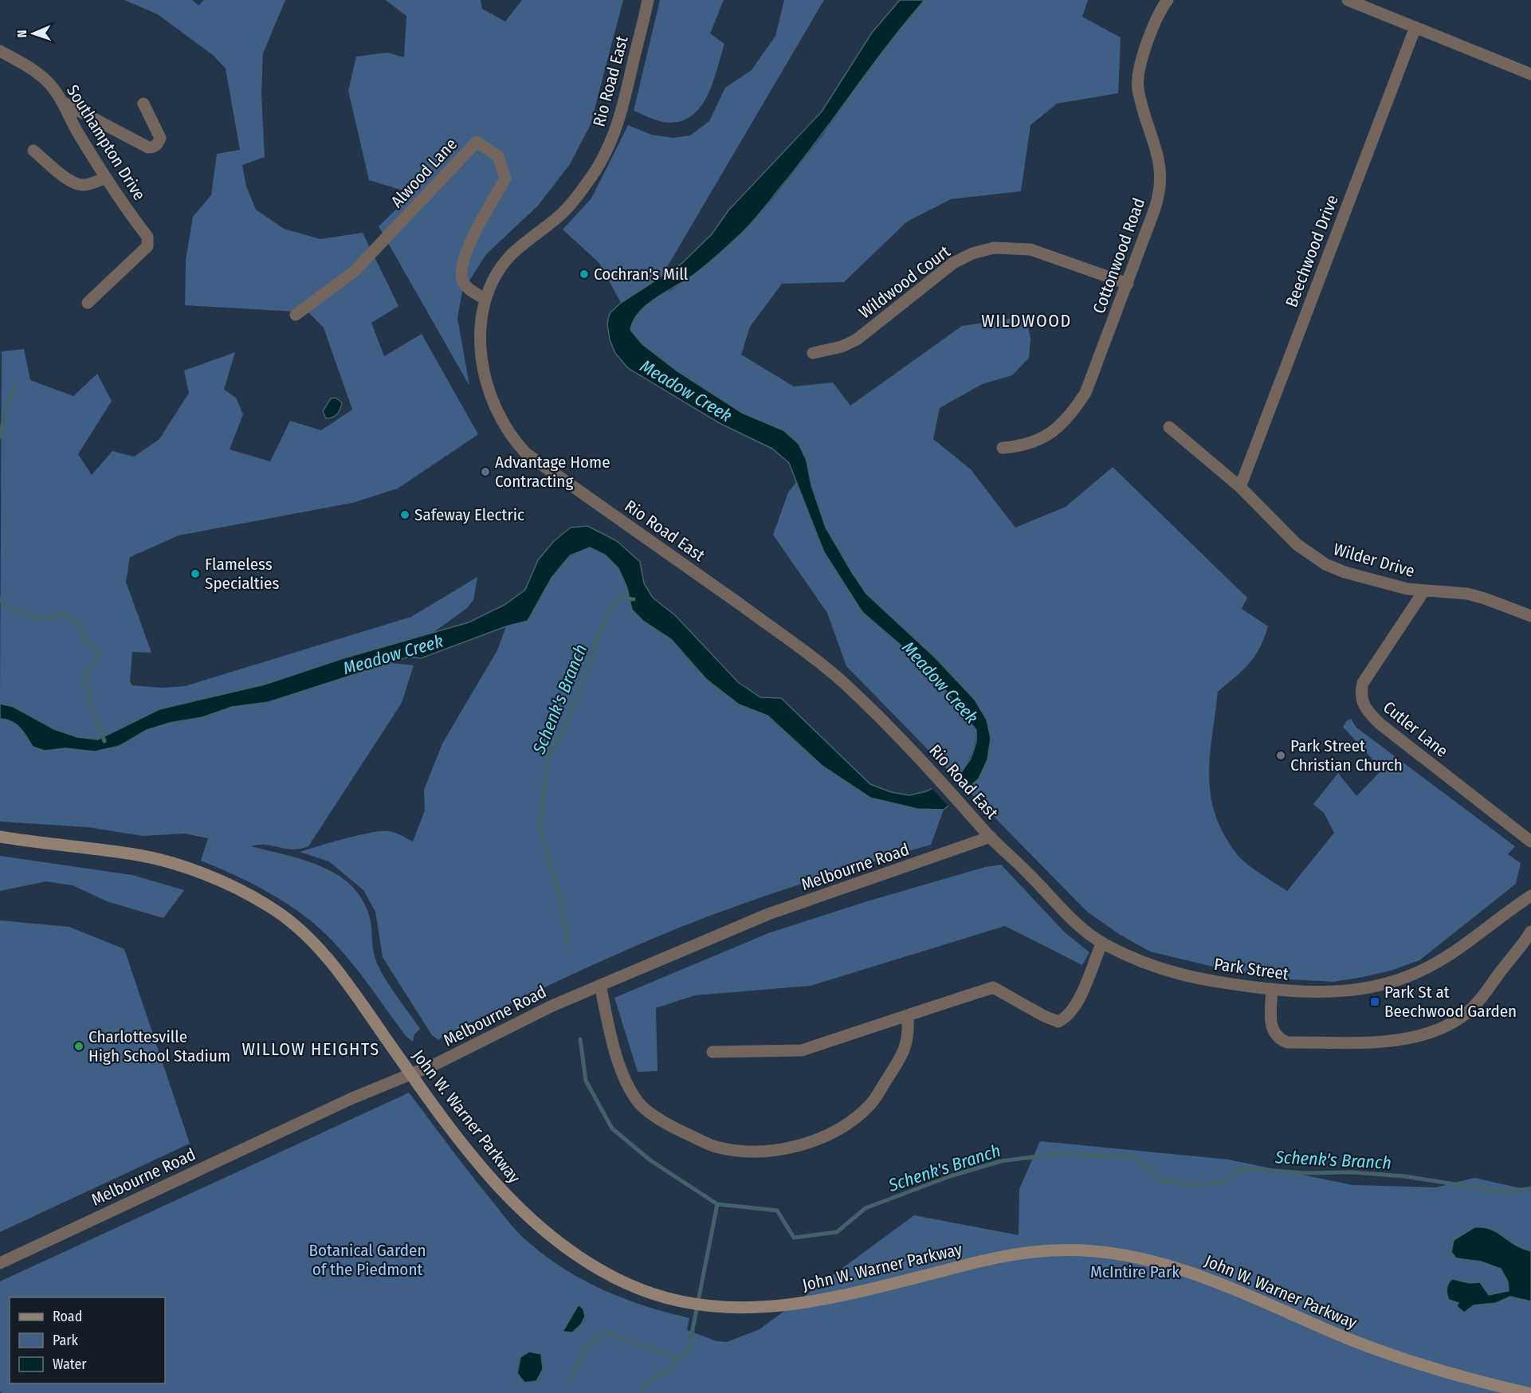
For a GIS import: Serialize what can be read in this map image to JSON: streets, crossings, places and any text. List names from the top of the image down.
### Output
{
  "streets": {
    "main road": ["John W. Warner Parkway"],
    "street": [
      "Rio Road East",
      "Southampton Drive",
      "Alwood Lane",
      "Beechwood Drive",
      "Cottonwood Road",
      "Wildwood Court",
      "Wilder Drive",
      "Cutler Lane",
      "Melbourne Road",
      "Park Street"
    ]
  },
  "crossings": [
    ["Rio Road East", "Alwood Lane"],
    ["Rio Road East", "Melbourne Road"],
    ["Rio Road East", "Park Street"],
    ["Beechwood Drive", "Wilder Drive"],
    ["Cottonwood Road", "Wildwood Court"],
    ["Wilder Drive", "Cutler Lane"],
    ["Melbourne Road", "Park Street"],
    ["Melbourne Road", "John W. Warner Parkway"]
  ],
  "districts": ["WILDWOOD", "WILLOW HEIGHTS"],
  "water": ["Meadow Creek", "Schenk's Branch"],
  "parks": ["Botanical Garden of the Piedmont", "McIntire Park"],
  "places": {
    "other": [
      "Cochran's Mill",
      "Advantage Home Contracting",
      "Safeway Electric",
      "Flameless Specialties",
      "Park Street Christian Church",
      "Charlottesville High School Stadium"
    ],
    "transit": ["Park St at Beechwood Garden"]
  },
  "legend": ["Road", "Park", "Water"],
  "north": "left"
}
